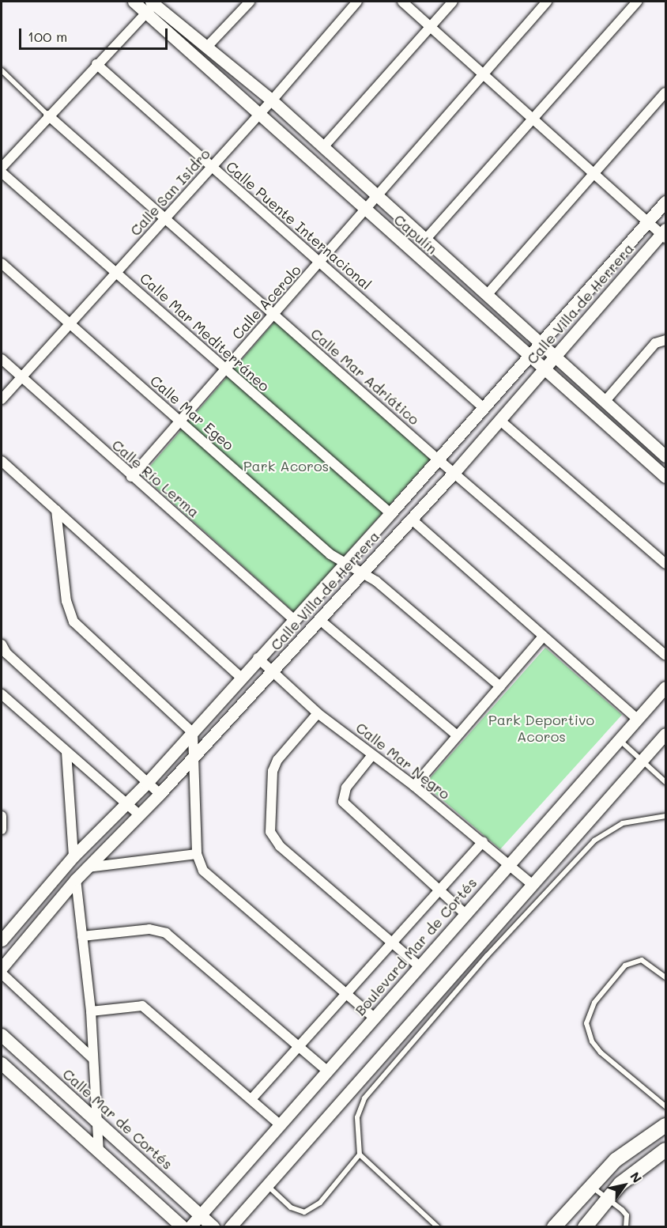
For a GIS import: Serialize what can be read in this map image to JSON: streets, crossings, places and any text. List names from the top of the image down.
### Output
{
  "streets": {
    "main road": ["Calle Mar de Cortés"],
    "street": [
      "Calle San Isidro",
      "Calle Puente Internacional",
      "Capulín",
      "Calle Acerolo",
      "Calle Villa de Herrera",
      "Calle Mar Mediterráneo",
      "Calle Mar Adriático",
      "Calle Mar Egeo",
      "Calle Río Lerma",
      "Calle Mar Negro",
      "Boulevard Mar de Cortés"
    ]
  },
  "crossings": [
    ["Calle San Isidro", "Calle Puente Internacional"],
    ["Calle San Isidro", "Capulín"],
    ["Calle San Isidro", "Calle Mar Mediterráneo"],
    ["Calle San Isidro", "Calle Mar Adriático"],
    ["Calle San Isidro", "Calle Mar Egeo"],
    ["Calle San Isidro", "Calle Río Lerma"],
    ["Calle Puente Internacional", "Calle Acerolo"],
    ["Calle Puente Internacional", "Calle Villa de Herrera"],
    ["Capulín", "Calle Acerolo"],
    ["Capulín", "Calle Villa de Herrera"],
    ["Calle Acerolo", "Calle Mar Mediterráneo"],
    ["Calle Acerolo", "Calle Mar Adriático"],
    ["Calle Acerolo", "Calle Mar Egeo"],
    ["Calle Acerolo", "Calle Río Lerma"],
    ["Calle Villa de Herrera", "Calle Mar Mediterráneo"],
    ["Calle Villa de Herrera", "Calle Mar Adriático"],
    ["Calle Villa de Herrera", "Calle Mar Egeo"],
    ["Calle Villa de Herrera", "Calle Río Lerma"],
    ["Calle Villa de Herrera", "Calle Mar Negro"],
    ["Calle Mar Negro", "Boulevard Mar de Cortés"],
    ["Boulevard Mar de Cortés", "Calle Mar de Cortés"]
  ],
  "parks": ["Park Acoros", "Park Deportivo Acoros"],
  "scale_bar": "100 m",
  "north": "top right"
}
